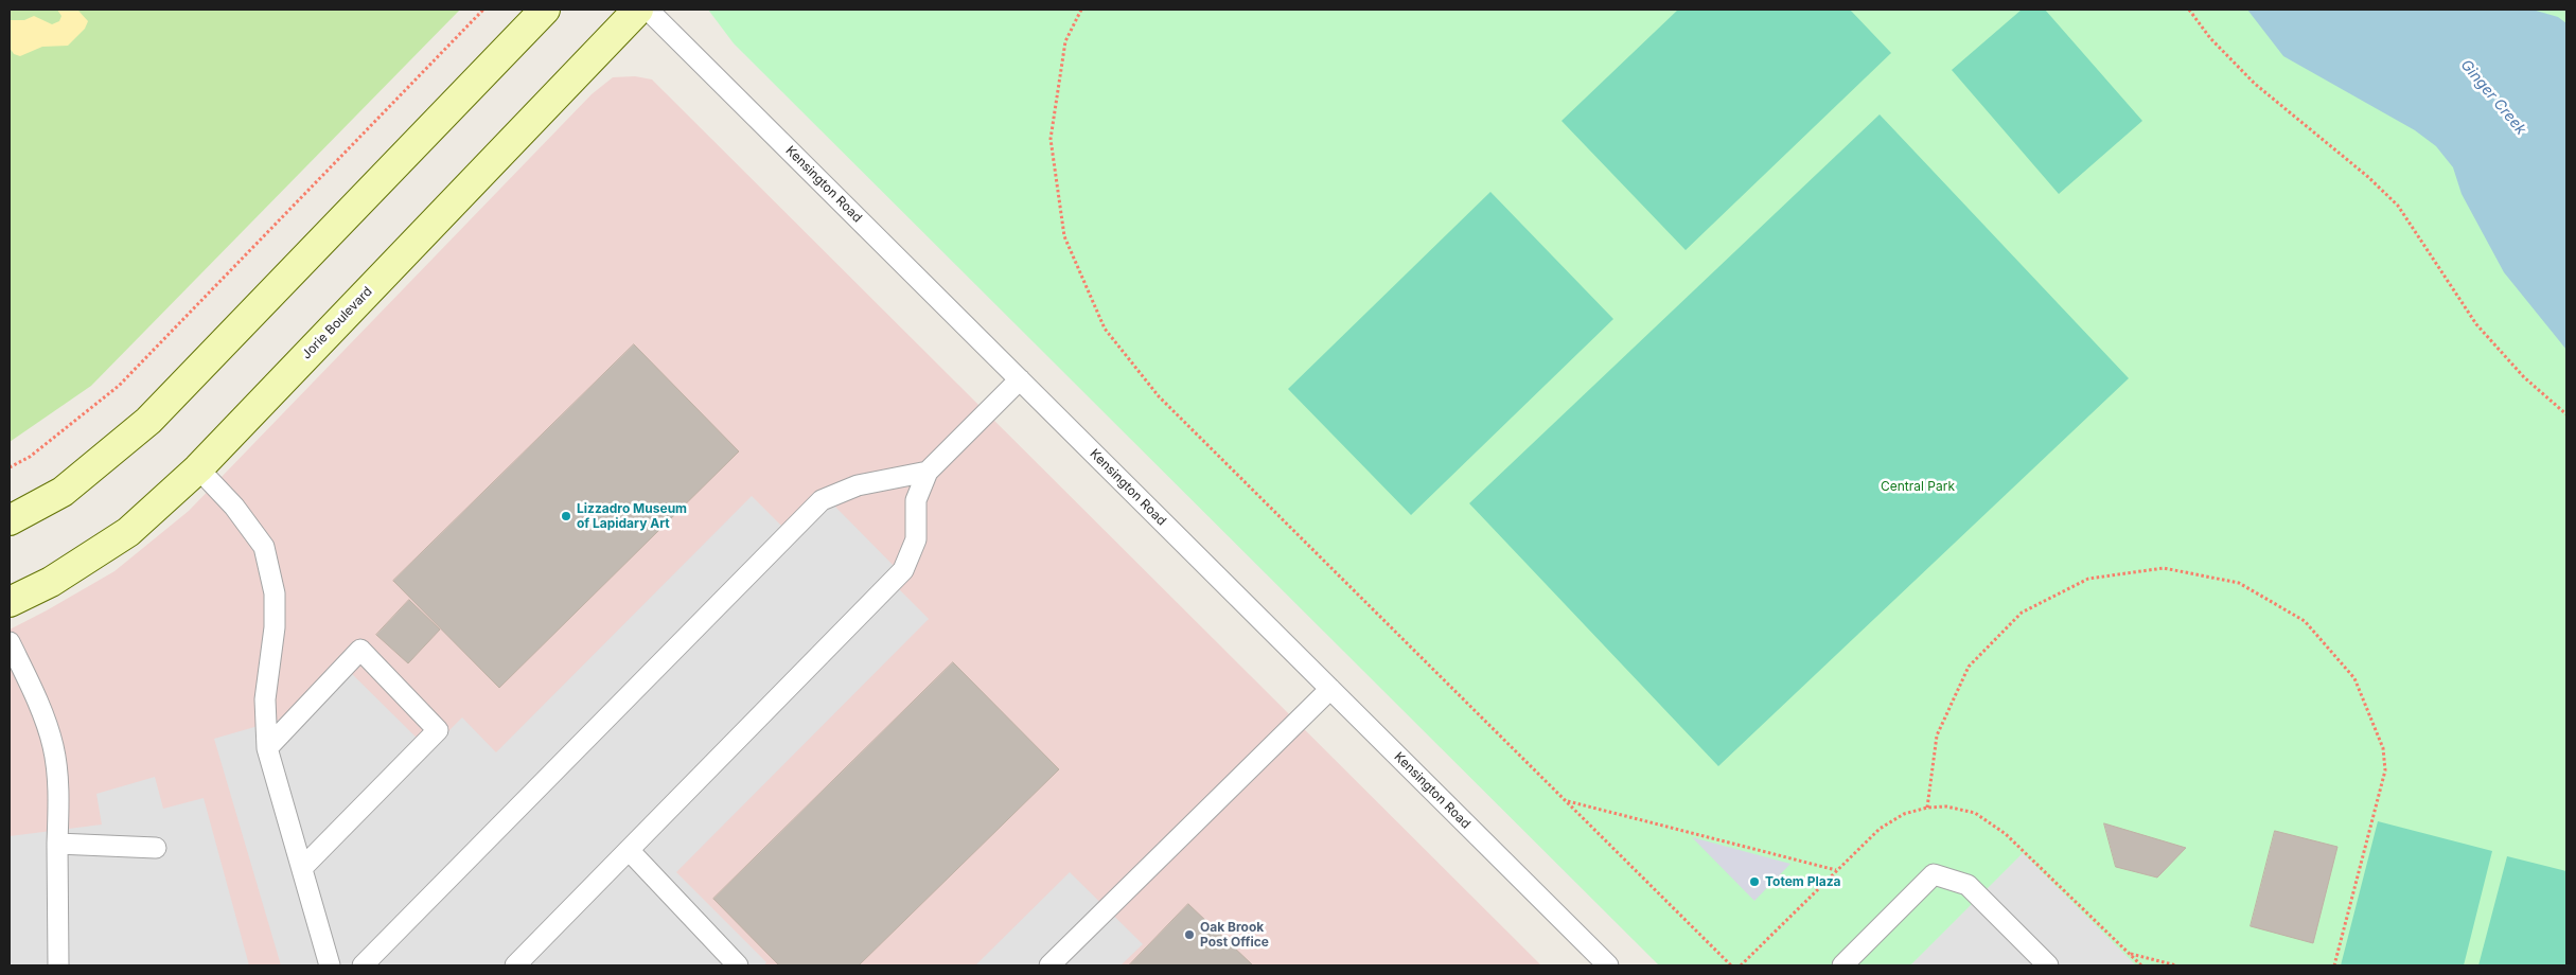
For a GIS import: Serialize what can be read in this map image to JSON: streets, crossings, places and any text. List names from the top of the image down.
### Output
{
  "streets": {
    "main road": ["Jorie Boulevard"],
    "lane": ["Kensington Road"]
  },
  "water": ["Ginger Creek"],
  "parks": ["Central Park"],
  "places": ["Lizzadro Museum of Lapidary Art", "Totem Plaza", "Oak Brook Post Office"]
}
